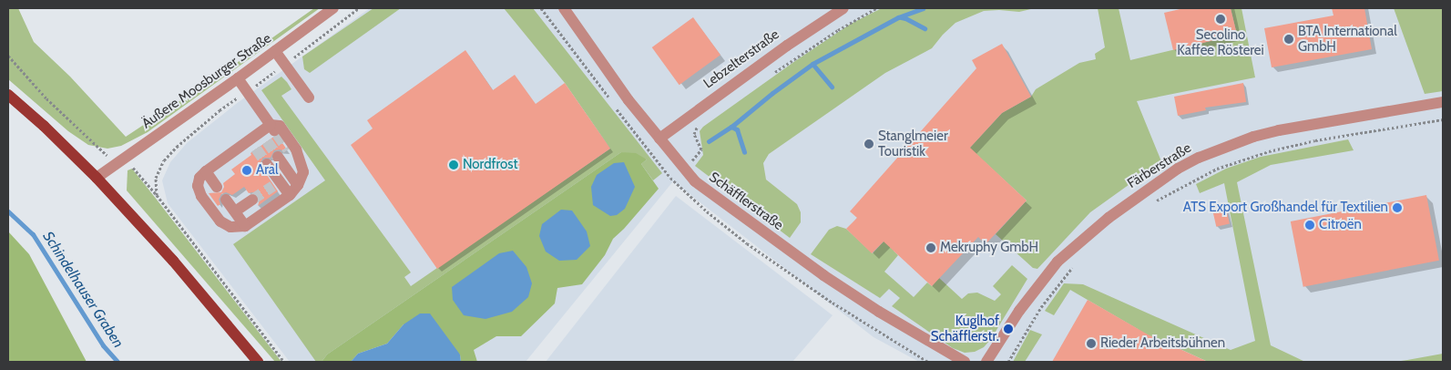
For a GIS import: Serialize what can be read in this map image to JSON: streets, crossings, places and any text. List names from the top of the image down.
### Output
{
  "streets": {
    "street": [
      "Lebzelterstraße",
      "Äußere Moosburger Straße",
      "Färberstraße",
      "Schäfflerstraße"
    ]
  },
  "crossings": [
    ["Lebzelterstraße", "Schäfflerstraße"]
  ],
  "water": ["Schindelhauser Graben"],
  "places": [
    "Secolino Kaffee Rösterei",
    "BTA International GmbH",
    "Stanglmeier Touristik",
    "Nordfrost",
    "Aral",
    "ATS Export Großhandel für Textilien",
    "Citroën",
    "Mekruphy GmbH",
    "Kuglhof Schäfflerstr.",
    "Rieder Arbeitsbühnen"
  ]
}
